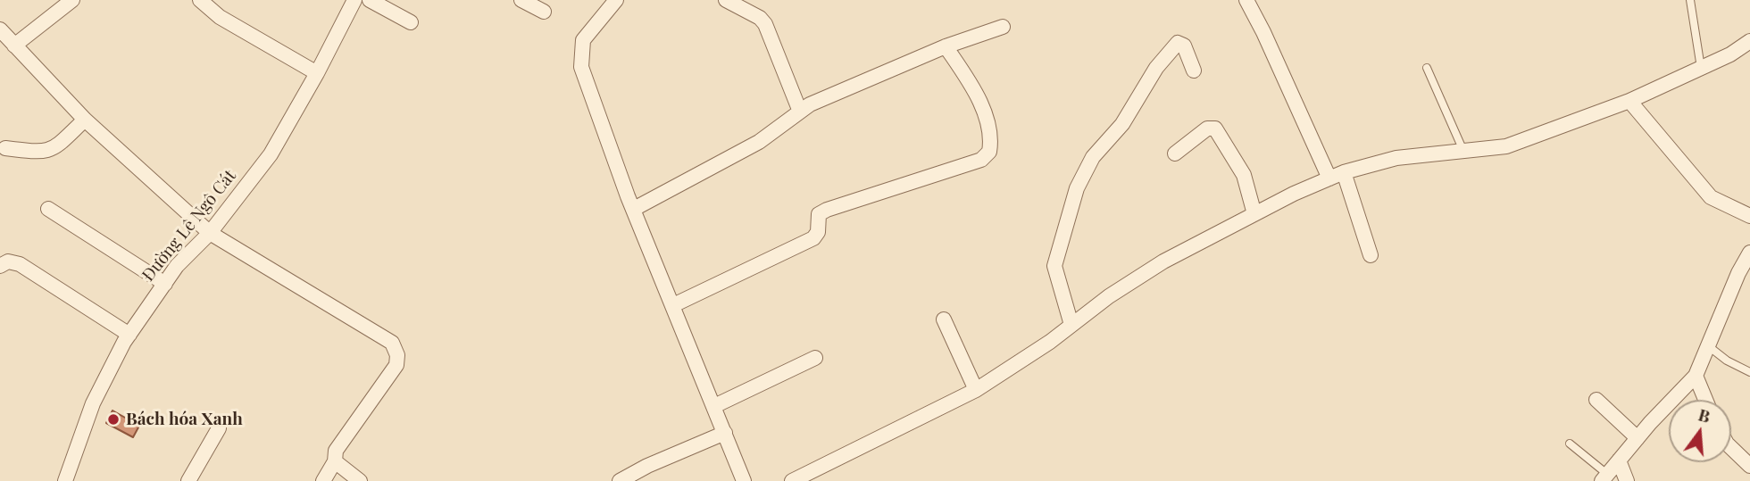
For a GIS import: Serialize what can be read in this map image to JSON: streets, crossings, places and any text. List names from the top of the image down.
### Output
{
  "streets": {
    "street": ["Đường Lê Ngô Cát"]
  },
  "places": ["Bách hóa Xanh"],
  "north": "top"
}
